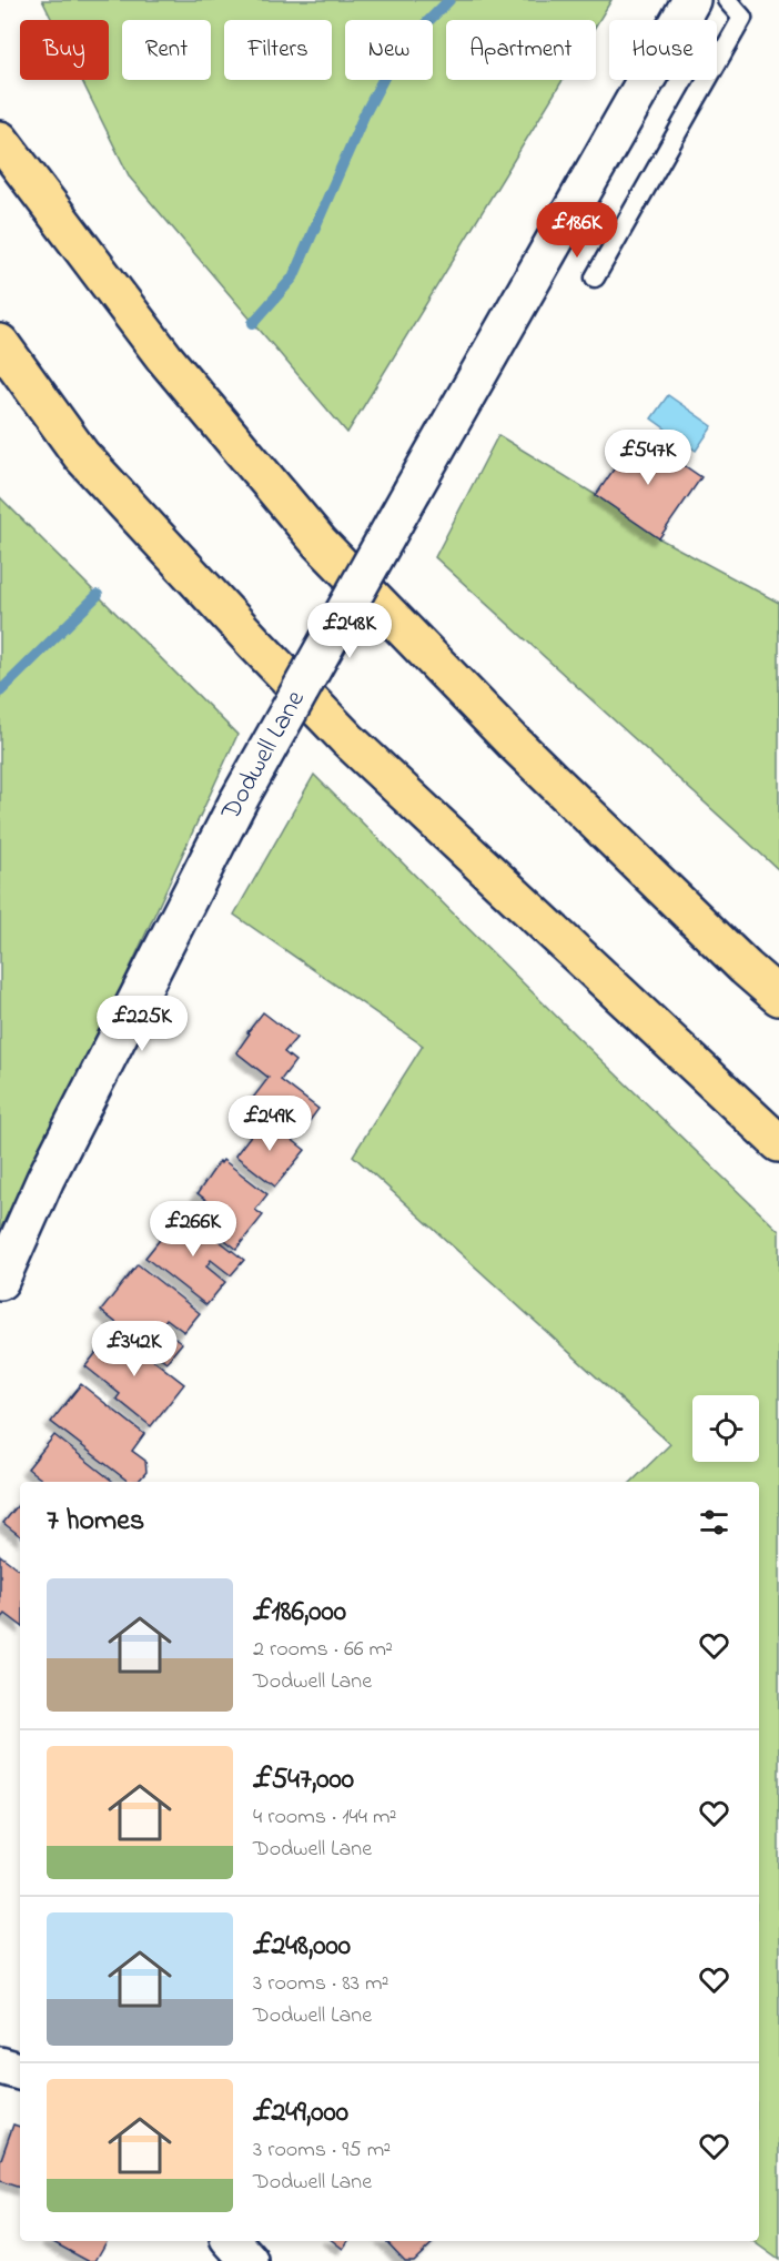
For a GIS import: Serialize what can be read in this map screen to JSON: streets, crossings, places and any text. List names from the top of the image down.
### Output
{
  "streets": {
    "street": ["Dodwell Lane"]
  },
  "page": {
    "chip": [
      "Buy",
      "Rent",
      "Filters",
      "New",
      "Apartment",
      "House"
    ],
    "price": [
      "£186K",
      "£547K",
      "£248K",
      "£225K",
      "£249K",
      "£266K",
      "£342K"
    ],
    "heading": "7 homes",
    "list": [
      {
        "name": "£186,000",
        "note": "2 rooms · 66 m² · Dodwell Lane"
      },
      {
        "name": "£547,000",
        "note": "4 rooms · 144 m² · Dodwell Lane"
      },
      {
        "name": "£248,000",
        "note": "3 rooms · 83 m² · Dodwell Lane"
      },
      {
        "name": "£249,000",
        "note": "3 rooms · 95 m² · Dodwell Lane"
      }
    ]
  }
}
